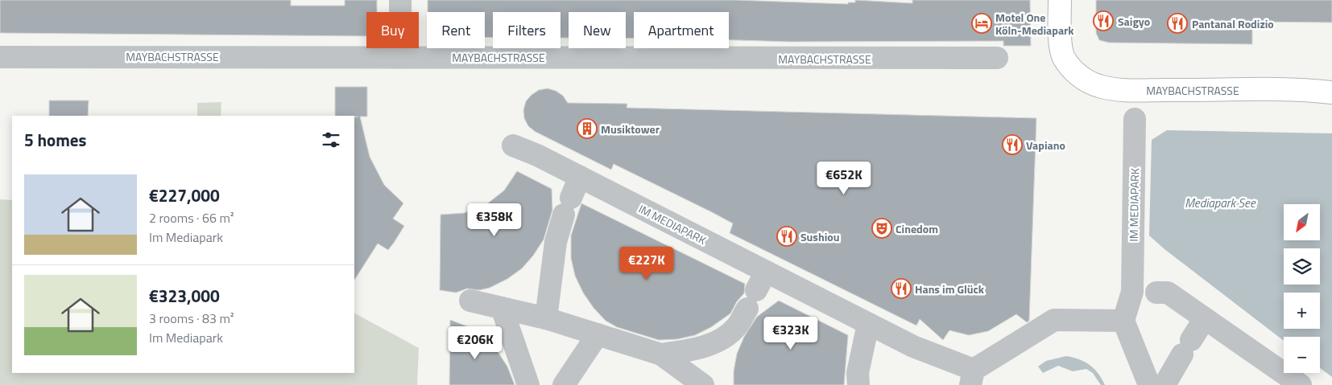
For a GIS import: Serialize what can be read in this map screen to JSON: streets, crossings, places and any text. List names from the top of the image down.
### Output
{
  "streets": {
    "main road": ["MAYBACHSTRASSE"],
    "street": ["IM MEDIAPARK"]
  },
  "water": ["Mediapark See"],
  "places": {
    "restaurant": [
      "Saigyo",
      "Pantanal Rodizio",
      "Vapiano",
      "Sushiou",
      "Hans im Glück"
    ],
    "hotel": ["Motel One Köln-Mediapark"],
    "building": ["Musiktower"],
    "theatre": ["Cinedom"]
  },
  "north": "bottom left",
  "page": {
    "chip": [
      "Buy",
      "Rent",
      "Filters",
      "New",
      "Apartment"
    ],
    "heading": "5 homes",
    "price": [
      "€652K",
      "€358K",
      "€227K",
      "€323K",
      "€206K"
    ],
    "list": [
      {
        "name": "€227,000",
        "note": "2 rooms · 66 m² · Im Mediapark"
      },
      {
        "name": "€323,000",
        "note": "3 rooms · 83 m² · Im Mediapark"
      }
    ],
    "map_buttons": ["+", "−"]
  }
}
